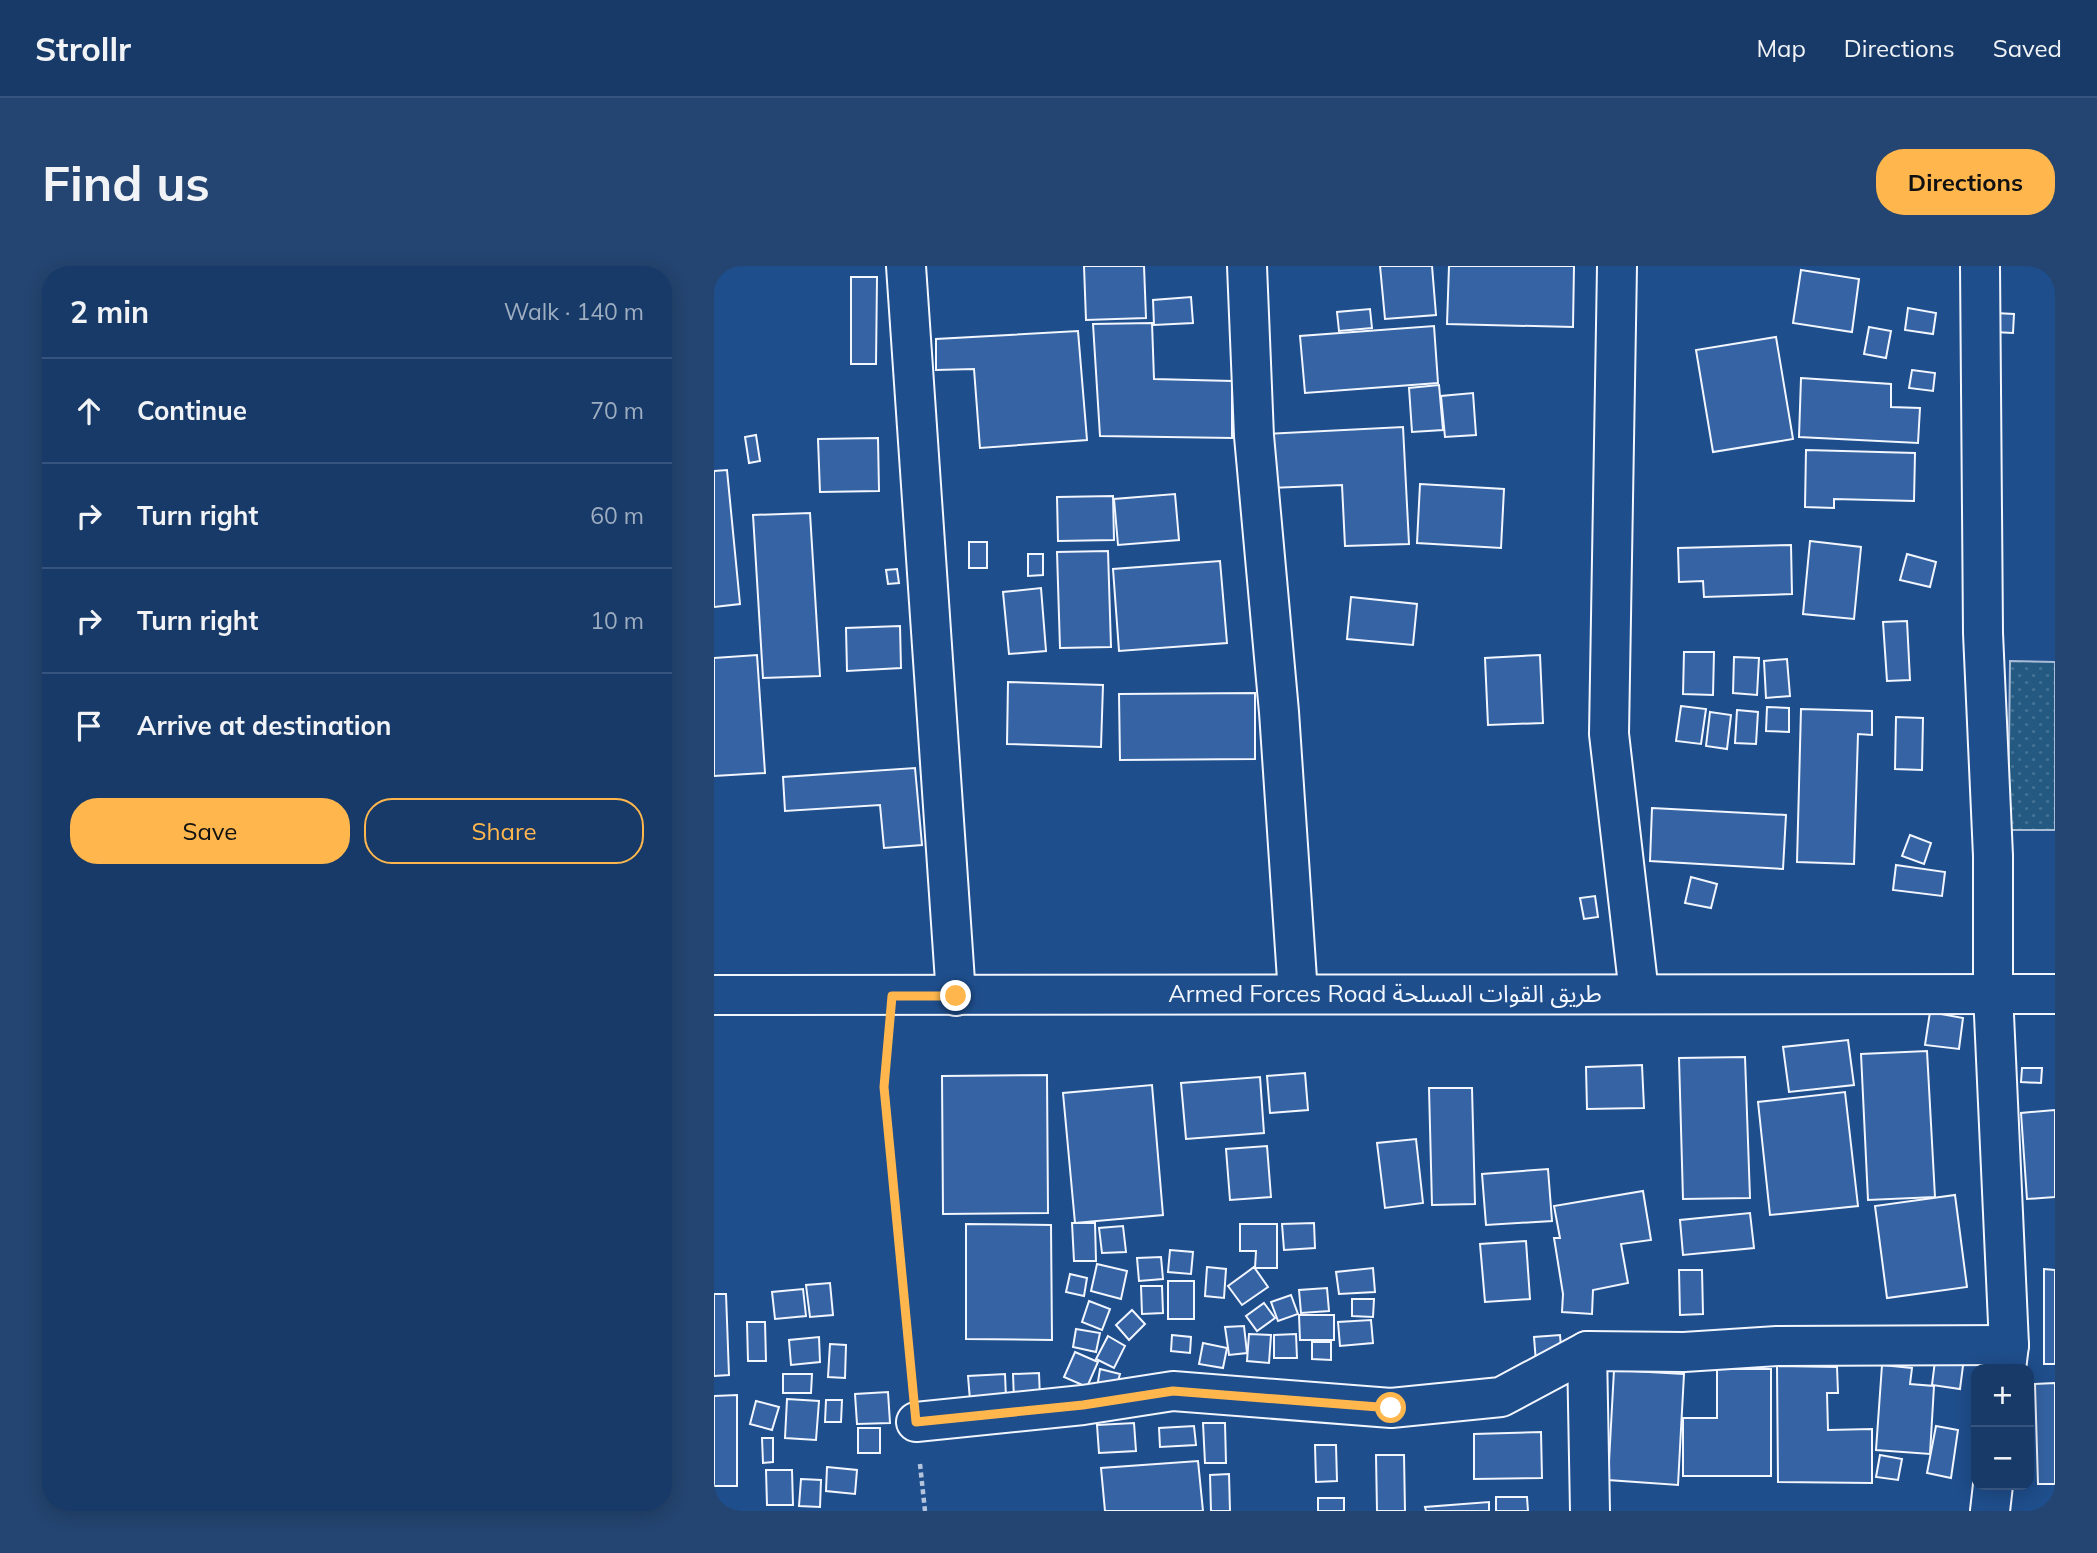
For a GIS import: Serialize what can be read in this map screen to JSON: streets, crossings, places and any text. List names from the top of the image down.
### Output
{
  "streets": {
    "street": ["Armed Forces Road طريق القوات المسلحة"]
  },
  "page": {
    "header": "Strollr",
    "nav": ["Map", "Directions", "Saved"],
    "buttons": [
      "Directions",
      ["Save", "Share"]
    ],
    "title": "Find us",
    "heading": ["2 min", "Walk · 140 m"],
    "list": [
      ["Continue", "70 m"],
      ["Turn right", "60 m"],
      ["Turn right", "10 m"],
      "Arrive at destination"
    ],
    "map_buttons": ["+", "−"]
  }
}
